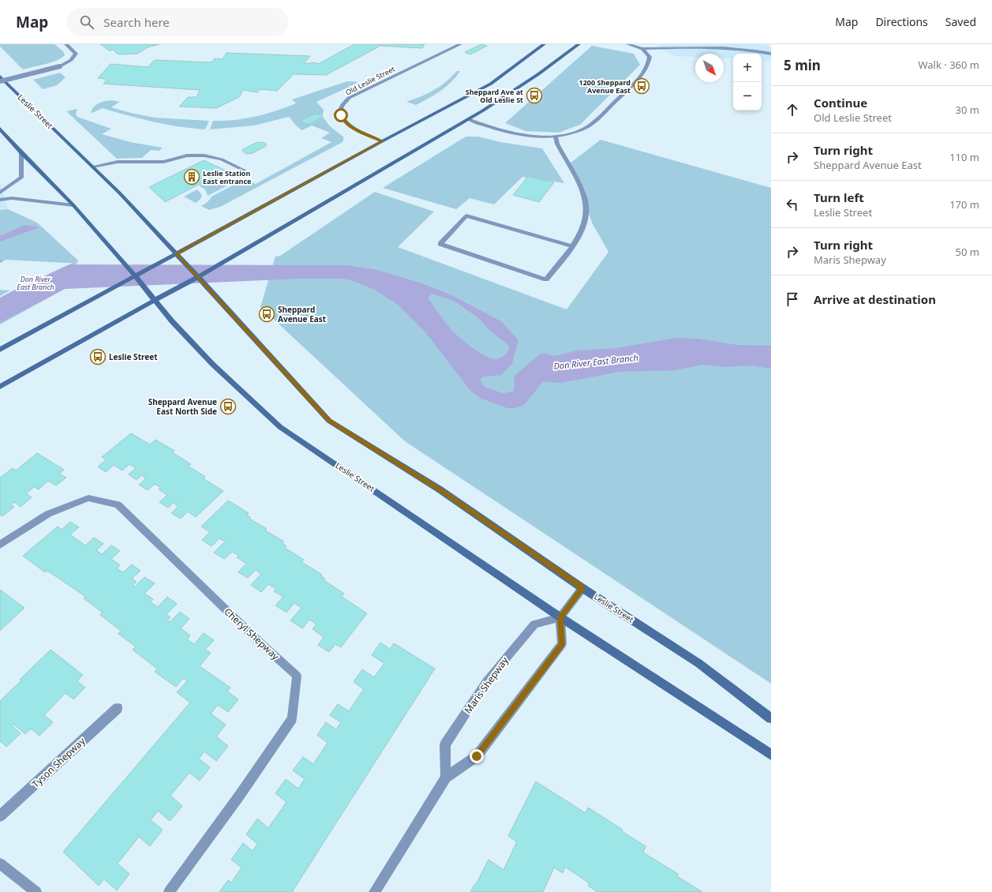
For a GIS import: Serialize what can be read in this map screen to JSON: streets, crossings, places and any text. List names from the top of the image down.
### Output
{
  "streets": {
    "main road": ["Leslie Street"],
    "street": [
      "Old Leslie Street",
      "Cheryl Shepway",
      "Maris Shepway",
      "Tyson Shepway"
    ]
  },
  "crossings": [
    ["Leslie Street", "Maris Shepway"]
  ],
  "water": ["Don River East Branch"],
  "places": {
    "bus stop": [
      "1200 Sheppard Avenue East",
      "Sheppard Ave at Old Leslie St",
      "Sheppard Avenue East",
      "Leslie Street",
      "Sheppard Avenue East North Side"
    ],
    "building": ["Leslie Station East entrance"]
  },
  "north": "bottom right",
  "page": {
    "header": "Map",
    "search": "Search here",
    "nav": ["Map", "Directions", "Saved"],
    "heading": ["5 min", "Walk · 360 m"],
    "map_buttons": ["+", "−"],
    "list": [
      ["Continue", "Old Leslie Street", "30 m"],
      ["Turn right", "Sheppard Avenue East", "110 m"],
      ["Turn left", "Leslie Street", "170 m"],
      ["Turn right", "Maris Shepway", "50 m"],
      "Arrive at destination"
    ]
  }
}
